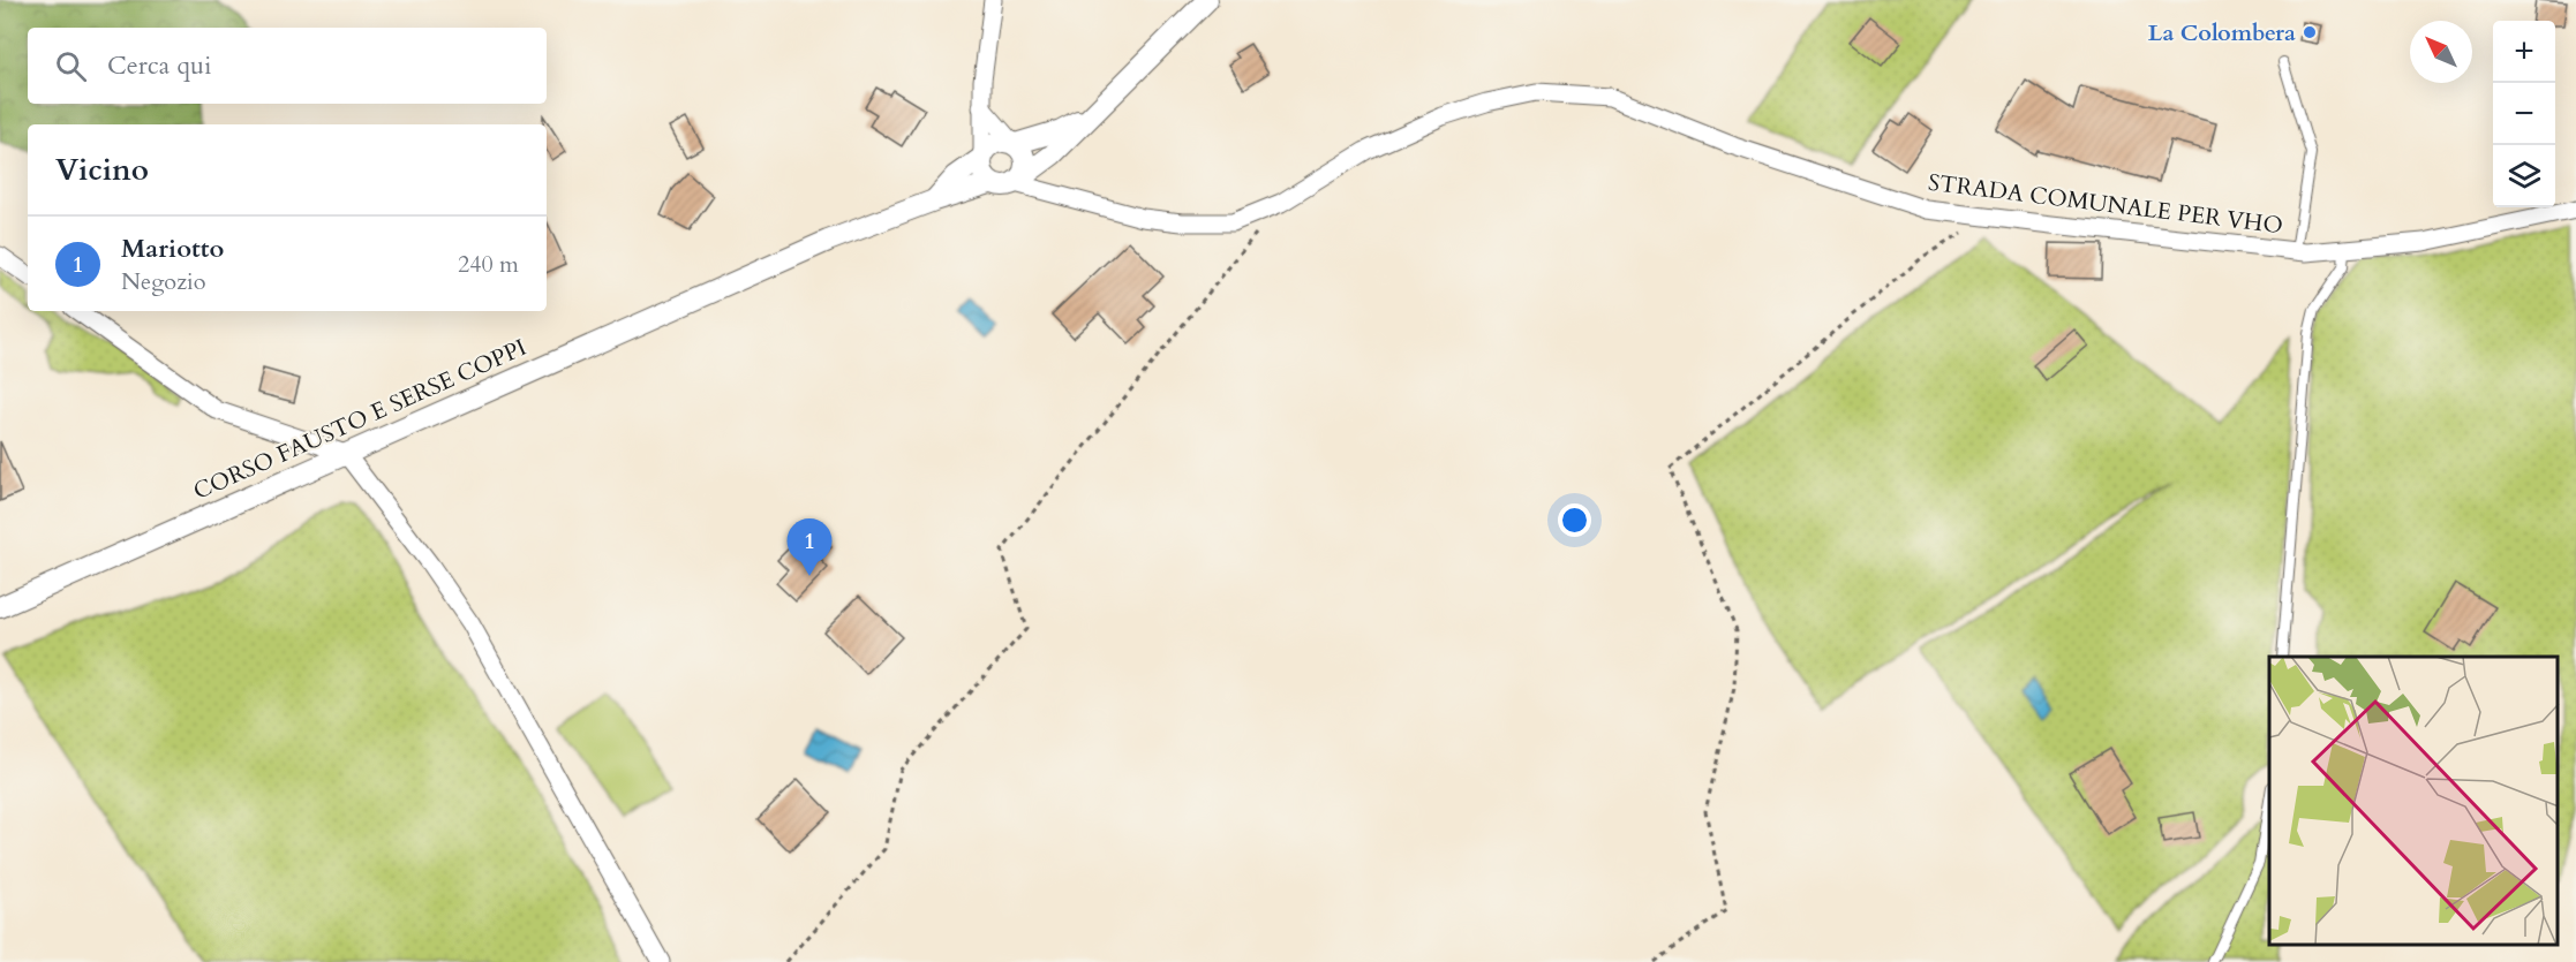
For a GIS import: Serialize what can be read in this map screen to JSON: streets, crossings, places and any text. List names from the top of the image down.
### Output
{
  "streets": {
    "street": ["STRADA COMUNALE PER VHO", "CORSO FAUSTO E SERSE COPPI"]
  },
  "crossings": [
    ["STRADA COMUNALE PER VHO", "CORSO FAUSTO E SERSE COPPI"]
  ],
  "places": ["La Colombera"],
  "north": "top left",
  "page": {
    "map_buttons": ["+", "−"],
    "search": "Cerca qui",
    "heading": "Vicino",
    "list": [
      {
        "mark": "1",
        "name": "Mariotto",
        "note": "Negozio",
        "value": "240 m"
      }
    ],
    "pins": "1"
  }
}
